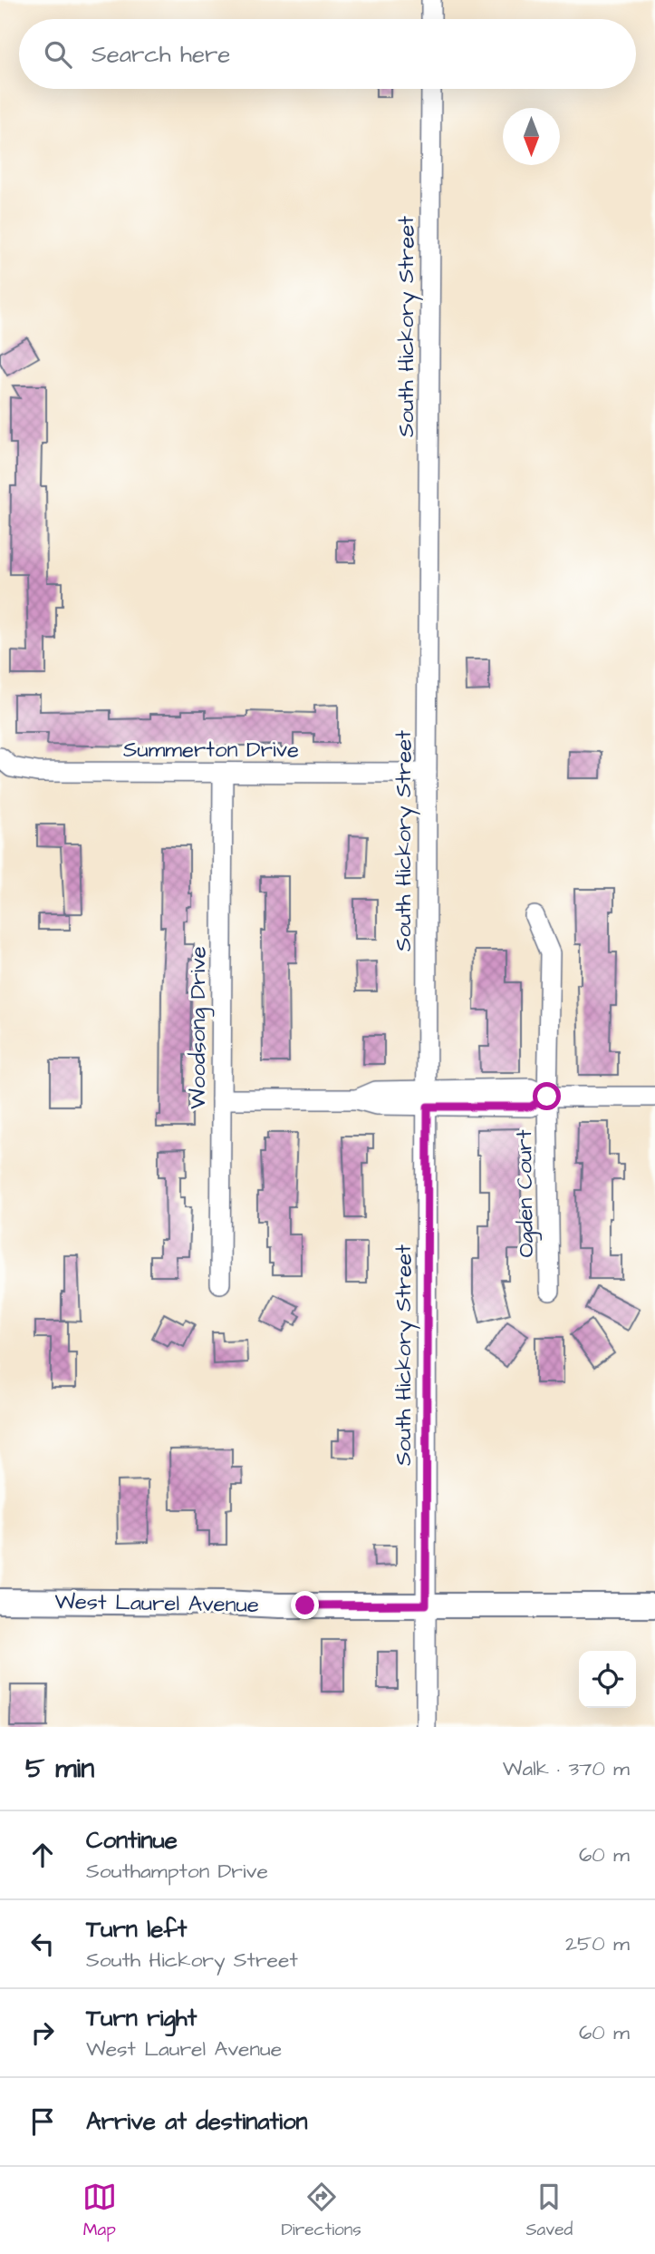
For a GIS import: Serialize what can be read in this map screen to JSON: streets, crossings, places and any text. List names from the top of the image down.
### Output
{
  "streets": {
    "main road": ["West Laurel Avenue"],
    "street": [
      "South Hickory Street",
      "Summerton Drive",
      "Woodsong Drive",
      "Ogden Court"
    ]
  },
  "crossings": [
    ["South Hickory Street", "Summerton Drive"],
    ["South Hickory Street", "West Laurel Avenue"],
    ["Summerton Drive", "Woodsong Drive"]
  ],
  "north": "bottom",
  "page": {
    "search": "Search here",
    "heading": ["5 min", "Walk · 370 m"],
    "list": [
      ["Continue", "Southampton Drive", "60 m"],
      ["Turn left", "South Hickory Street", "250 m"],
      ["Turn right", "West Laurel Avenue", "60 m"],
      "Arrive at destination"
    ],
    "nav": ["Map", "Directions", "Saved"]
  }
}
